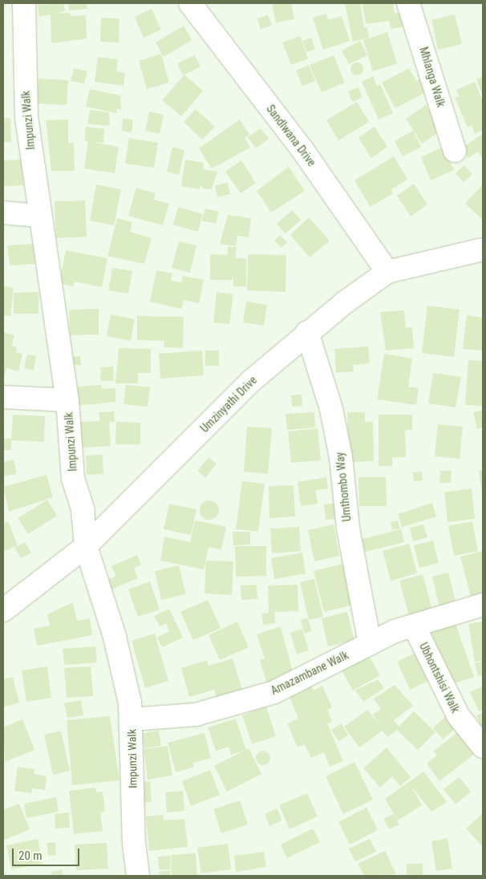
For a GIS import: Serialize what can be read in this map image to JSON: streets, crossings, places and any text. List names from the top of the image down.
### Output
{
  "streets": {
    "street": [
      "Mhlanga Walk",
      "Impunzi Walk",
      "Sandlwana Drive",
      "Umzinyathi Drive",
      "Umthombo Way",
      "Amazambane Walk",
      "Ubhontshisi Walk"
    ]
  },
  "crossings": [
    ["Impunzi Walk", "Umzinyathi Drive"],
    ["Impunzi Walk", "Amazambane Walk"],
    ["Sandlwana Drive", "Umzinyathi Drive"],
    ["Umzinyathi Drive", "Umthombo Way"],
    ["Umthombo Way", "Amazambane Walk"],
    ["Amazambane Walk", "Ubhontshisi Walk"]
  ],
  "scale_bar": "20 m"
}
